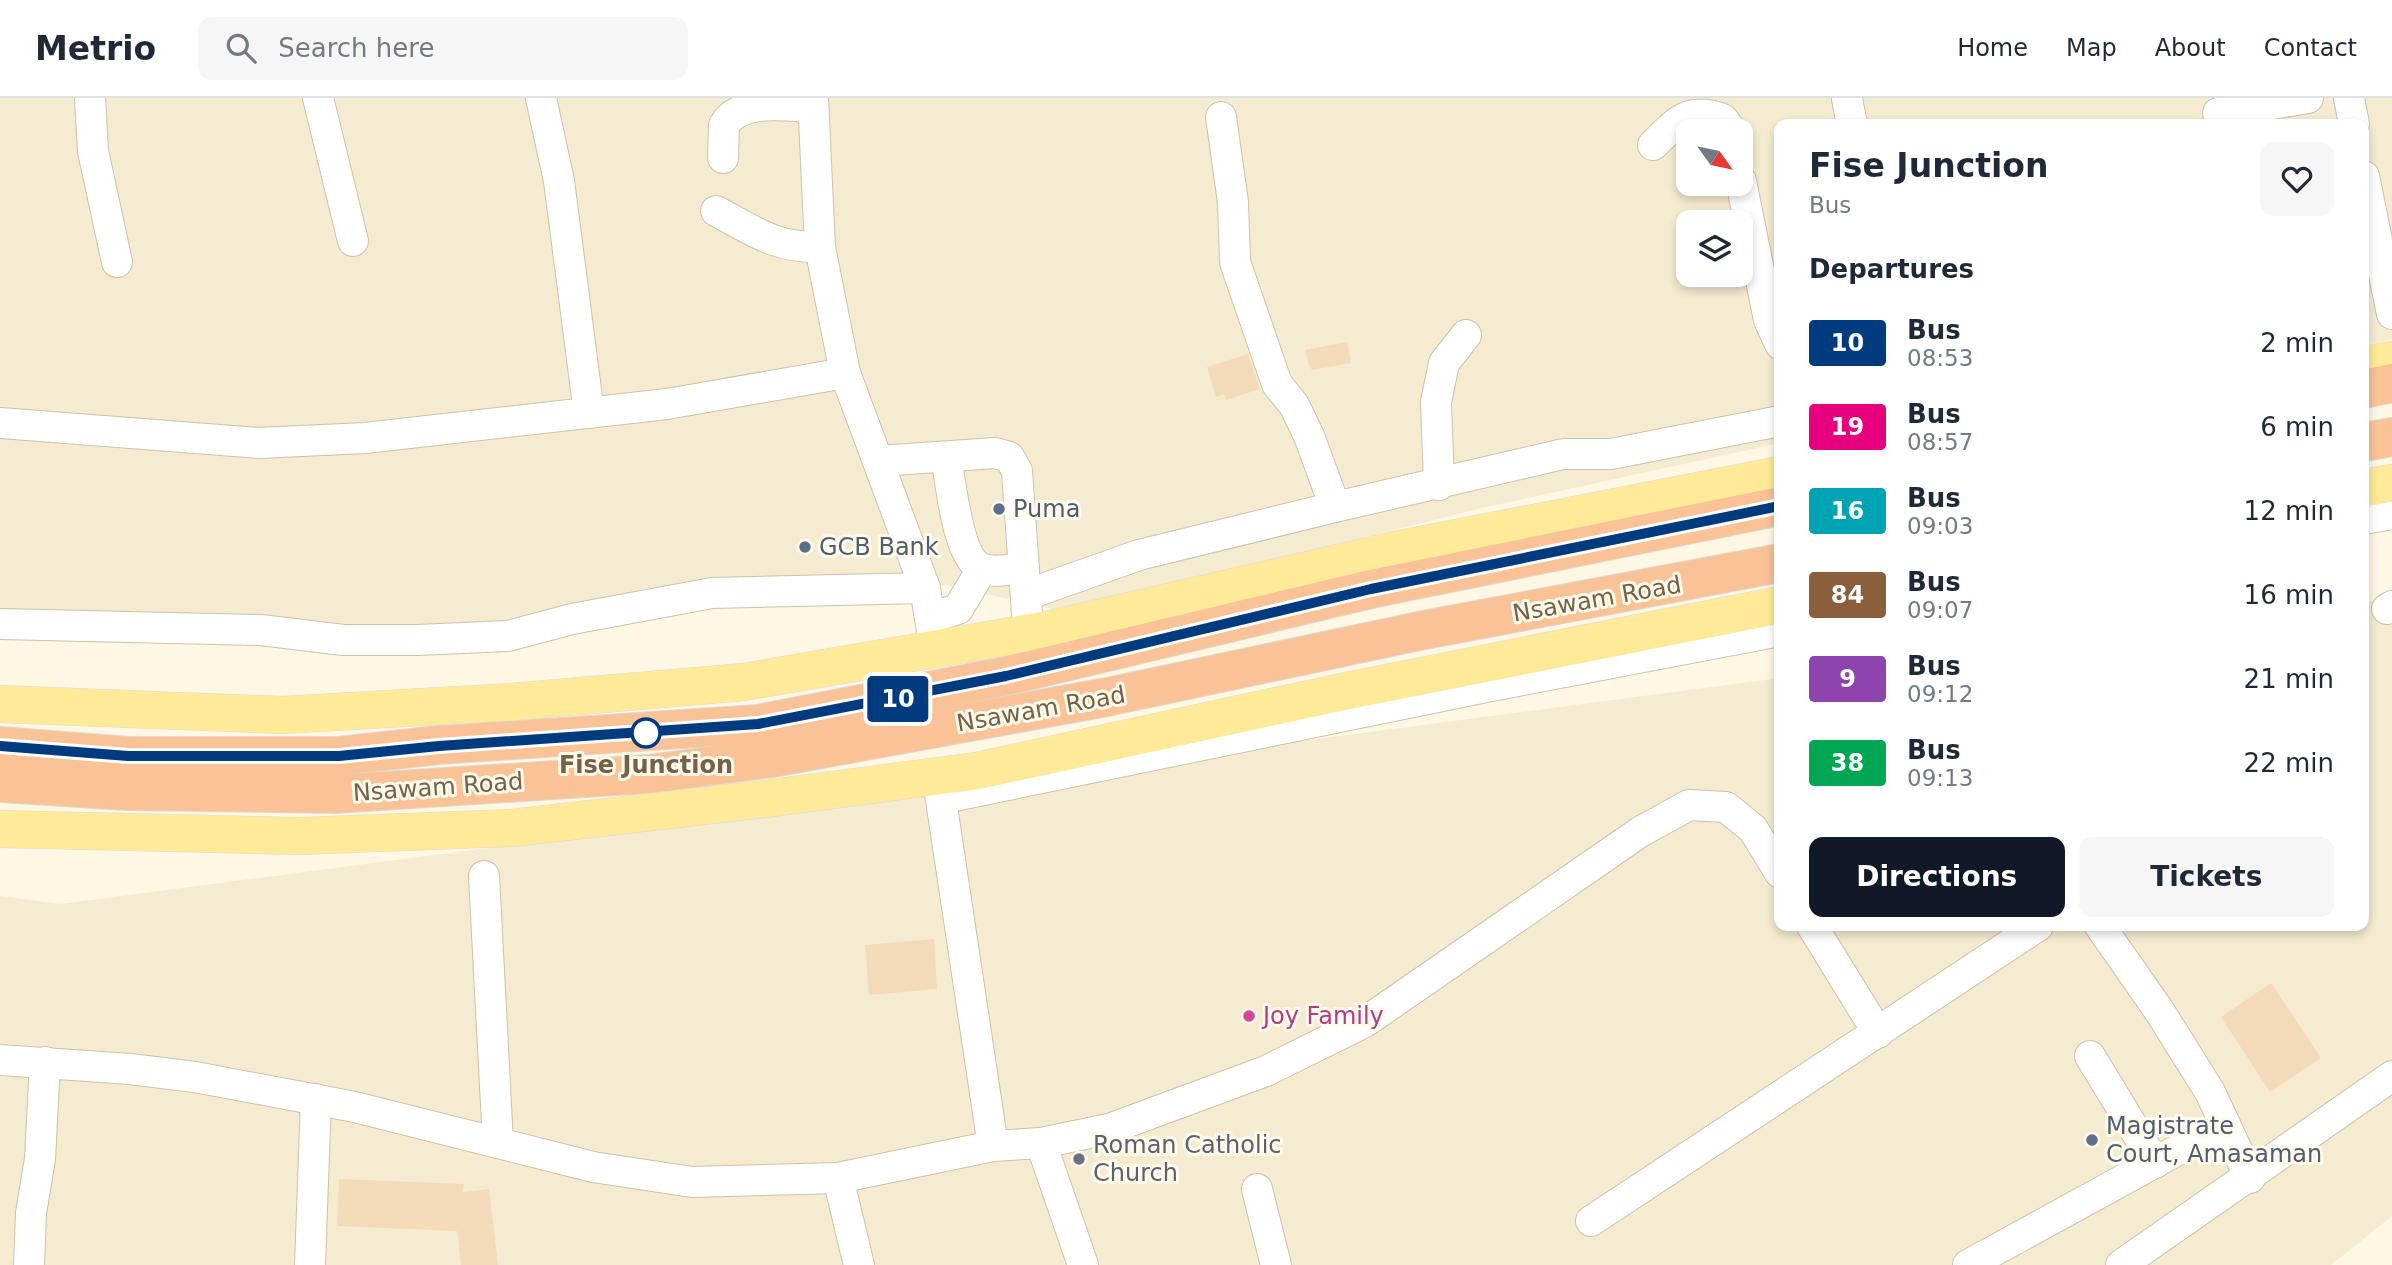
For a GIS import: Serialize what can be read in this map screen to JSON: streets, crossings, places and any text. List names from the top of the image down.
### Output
{
  "streets": {
    "highway": ["Nsawam Road"]
  },
  "places": [
    "Puma",
    "GCB Bank",
    "Fise Junction",
    "Joy Family",
    "Magistrate Court, Amasaman",
    "Roman Catholic Church"
  ],
  "lines": ["bus line 10"],
  "north": "bottom right",
  "page": {
    "header": "Metrio",
    "search": "Search here",
    "nav": [
      "Home",
      "Map",
      "About",
      "Contact"
    ],
    "on_map": "10",
    "heading": [
      ["Fise Junction", "Bus"],
      "Departures"
    ],
    "list": [
      {
        "mark": "10",
        "name": "Bus",
        "note": "08:53",
        "value": "2 min"
      },
      {
        "mark": "19",
        "name": "Bus",
        "note": "08:57",
        "value": "6 min"
      },
      {
        "mark": "16",
        "name": "Bus",
        "note": "09:03",
        "value": "12 min"
      },
      {
        "mark": "84",
        "name": "Bus",
        "note": "09:07",
        "value": "16 min"
      },
      {
        "mark": "9",
        "name": "Bus",
        "note": "09:12",
        "value": "21 min"
      },
      {
        "mark": "38",
        "name": "Bus",
        "note": "09:13",
        "value": "22 min"
      }
    ],
    "buttons": ["Directions", "Tickets"]
  }
}
